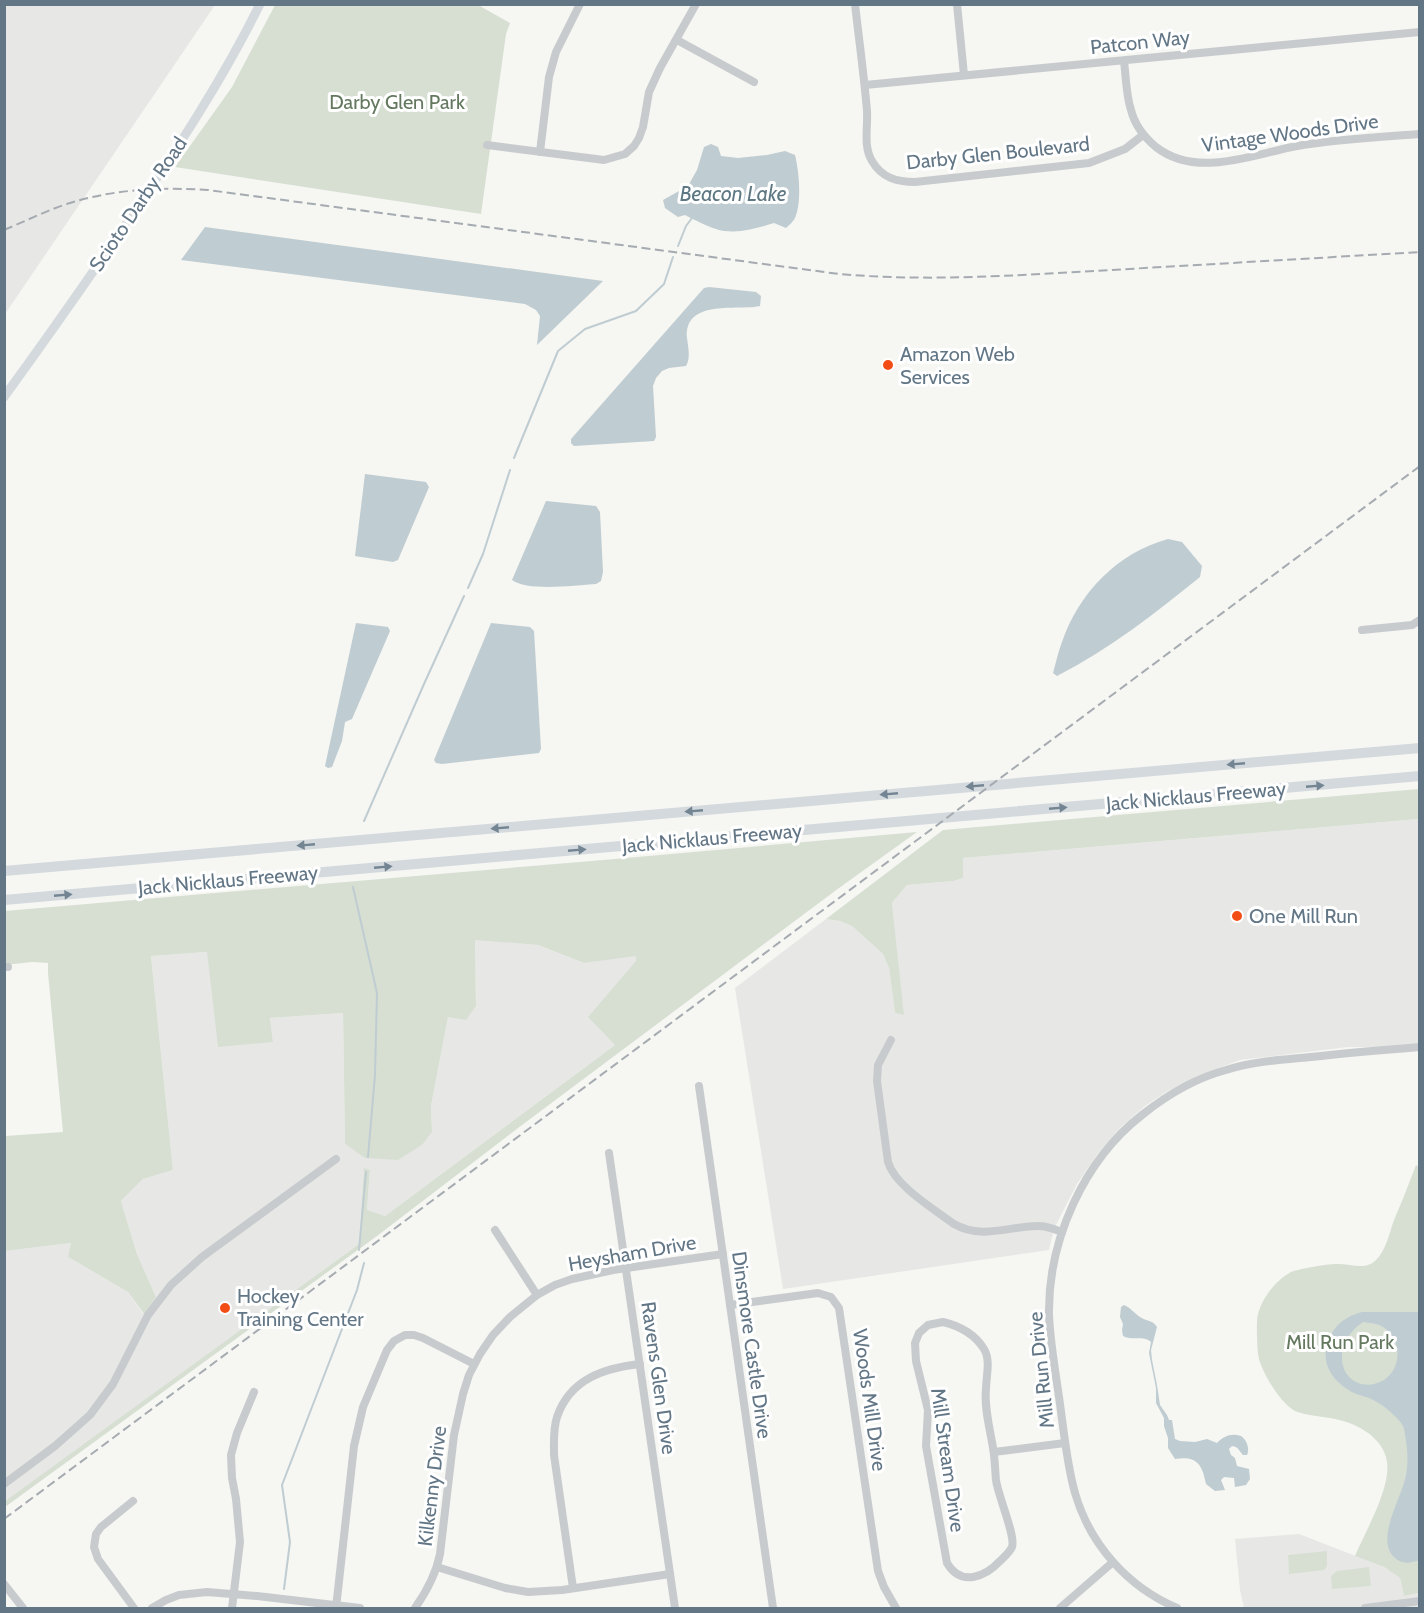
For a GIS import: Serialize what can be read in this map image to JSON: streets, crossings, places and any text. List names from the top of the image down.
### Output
{
  "streets": {
    "highway": ["Jack Nicklaus Freeway"],
    "main road": ["Scioto Darby Road"],
    "street": [
      "Patcon Way",
      "Vintage Woods Drive",
      "Darby Glen Boulevard",
      "Heysham Drive",
      "Dinsmore Castle Drive",
      "Mill Run Drive",
      "Ravens Glen Drive",
      "Woods Mill Drive",
      "Mill Stream Drive",
      "Kilkenny Drive"
    ]
  },
  "crossings": [
    ["Patcon Way", "Vintage Woods Drive"],
    ["Patcon Way", "Darby Glen Boulevard"],
    ["Vintage Woods Drive", "Darby Glen Boulevard"],
    ["Heysham Drive", "Dinsmore Castle Drive"],
    ["Heysham Drive", "Ravens Glen Drive"],
    ["Heysham Drive", "Kilkenny Drive"],
    ["Dinsmore Castle Drive", "Woods Mill Drive"]
  ],
  "water": ["Beacon Lake"],
  "parks": ["Darby Glen Park", "Mill Run Park"],
  "places": ["Amazon Web Services", "One Mill Run", "Hockey Training Center"]
}
